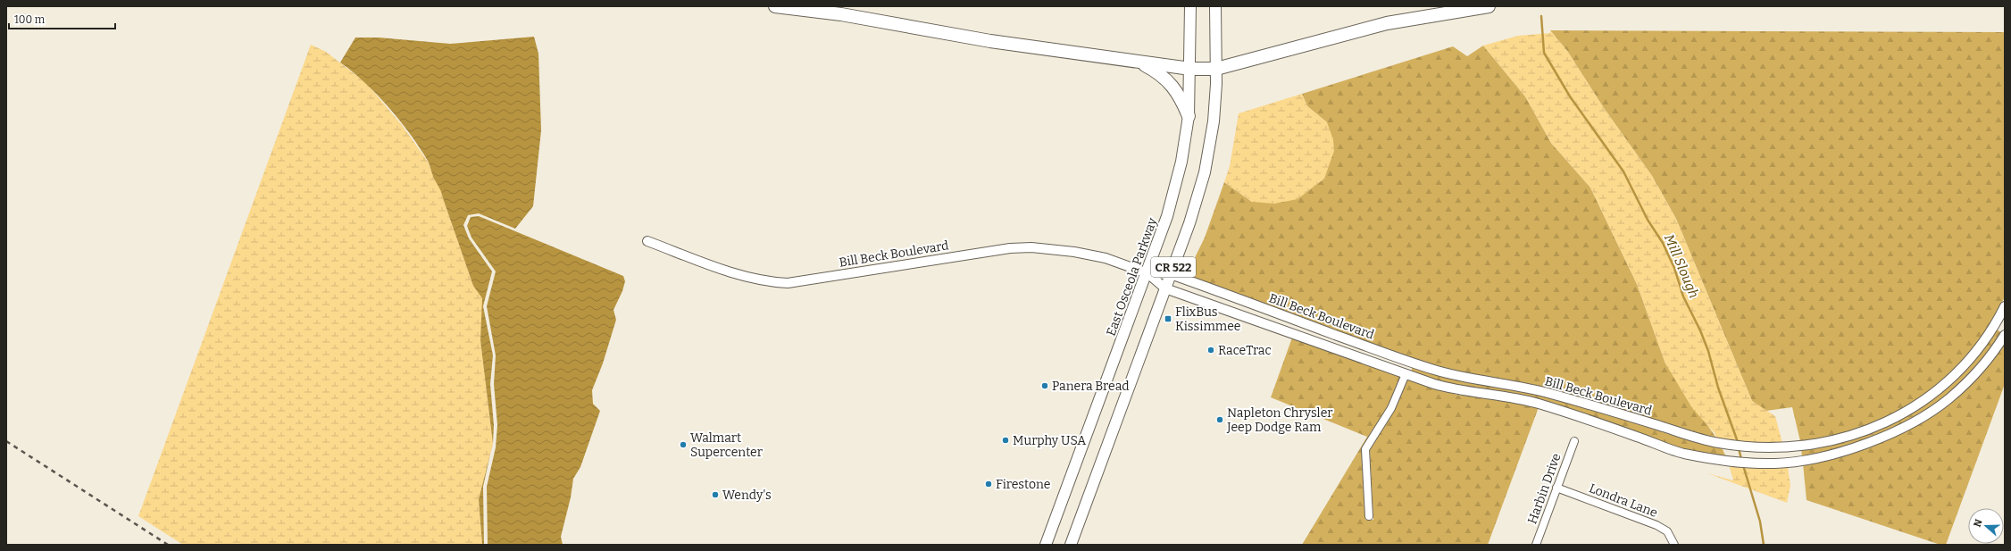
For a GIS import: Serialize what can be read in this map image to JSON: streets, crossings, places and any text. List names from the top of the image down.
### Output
{
  "streets": {
    "main road": ["CR 522", "East Osceola Parkway"],
    "street": ["Bill Beck Boulevard", "Harbin Drive", "Londra Lane"]
  },
  "crossings": [
    ["Bill Beck Boulevard", "CR 522"],
    ["Bill Beck Boulevard", "East Osceola Parkway"],
    ["Harbin Drive", "Londra Lane"]
  ],
  "water": ["Mill Slough"],
  "places": {
    "transit": ["FlixBus Kissimmee"],
    "other": [
      "RaceTrac",
      "Panera Bread",
      "Napleton Chrysler Jeep Dodge Ram",
      "Murphy USA",
      "Walmart Supercenter",
      "Firestone",
      "Wendy's"
    ]
  },
  "scale_bar": "100 m",
  "north": "left"
}
